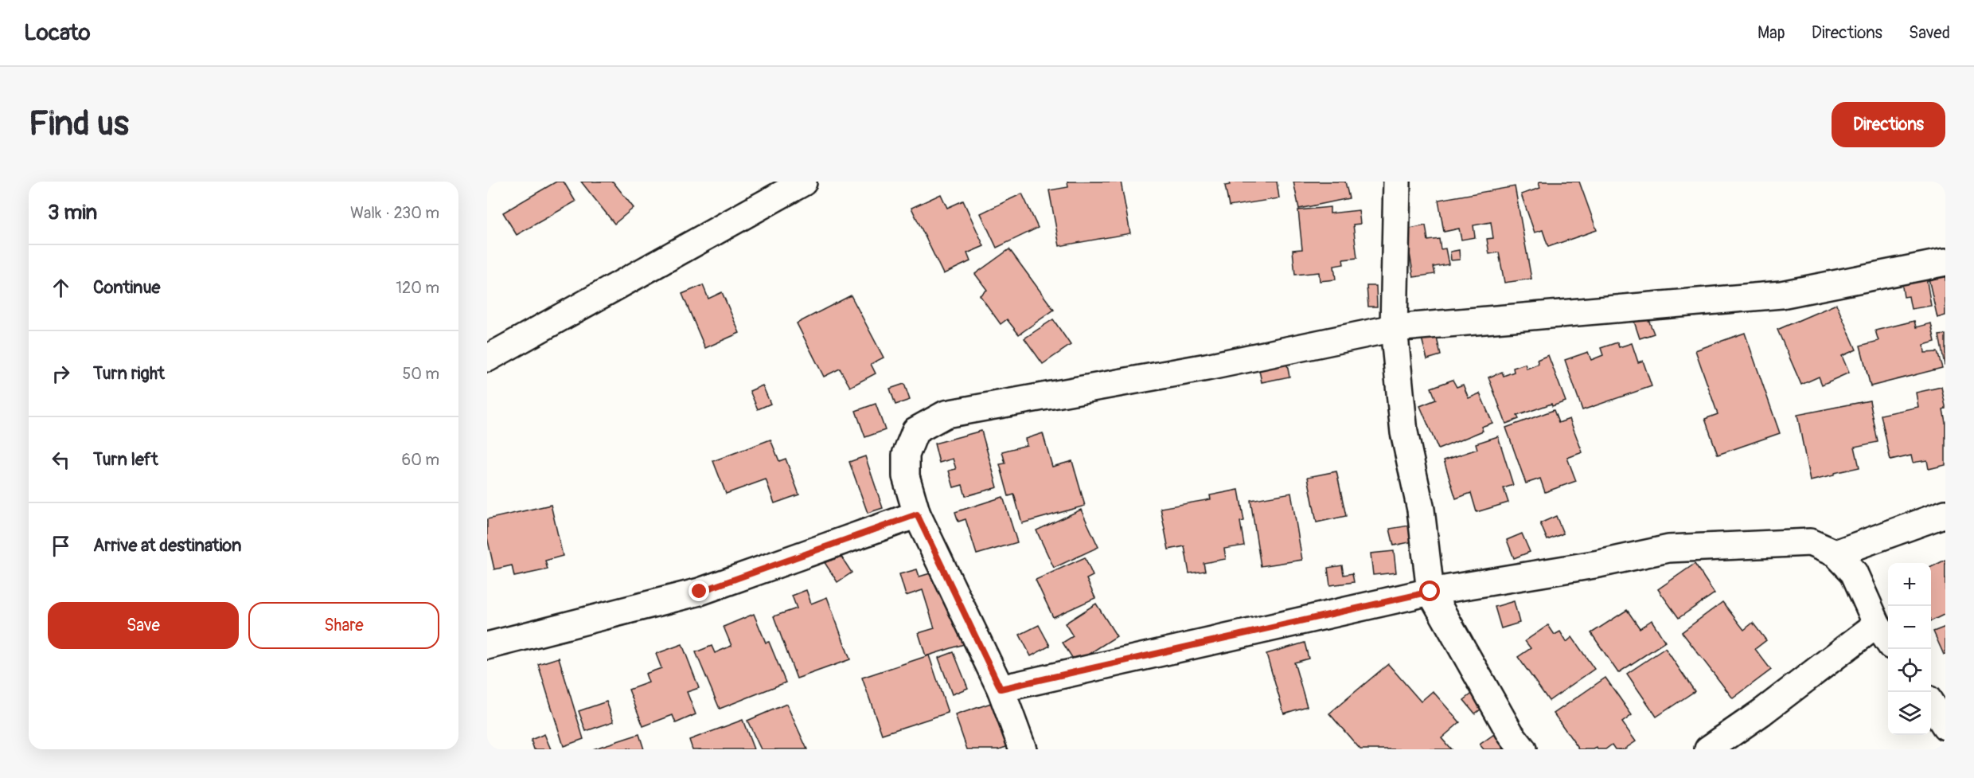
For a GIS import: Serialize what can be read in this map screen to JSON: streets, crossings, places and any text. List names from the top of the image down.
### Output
{
  "page": {
    "header": "Locato",
    "nav": ["Map", "Directions", "Saved"],
    "buttons": [
      "Directions",
      ["Save", "Share"]
    ],
    "title": "Find us",
    "heading": ["3 min", "Walk · 230 m"],
    "list": [
      ["Continue", "120 m"],
      ["Turn right", "50 m"],
      ["Turn left", "60 m"],
      "Arrive at destination"
    ],
    "map_buttons": ["+", "−"]
  }
}
